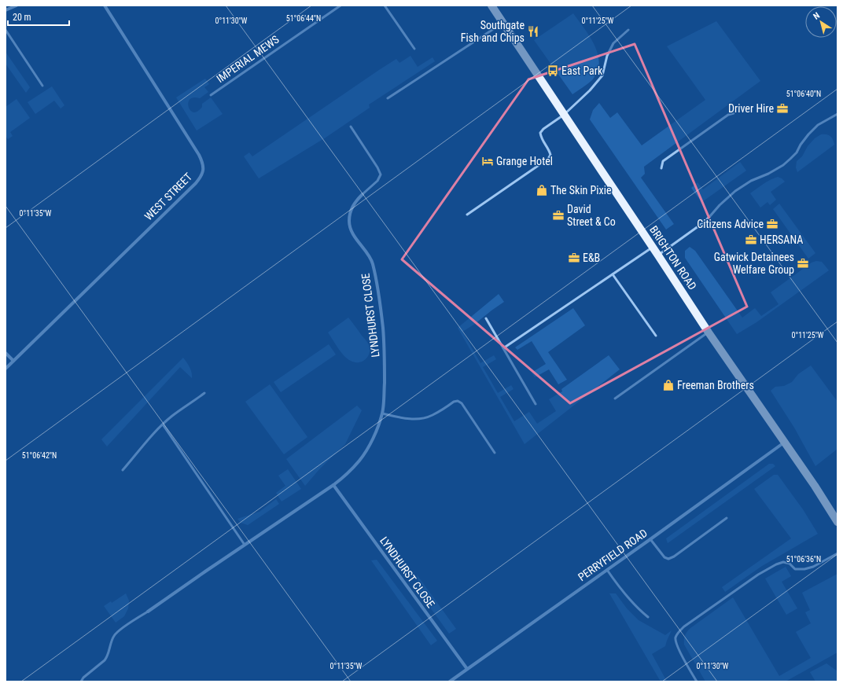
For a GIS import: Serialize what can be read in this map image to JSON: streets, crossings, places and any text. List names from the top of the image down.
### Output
{
  "streets": {
    "main road": ["BRIGHTON ROAD"],
    "street": ["WEST STREET", "LYNDHURST CLOSE", "PERRYFIELD ROAD"],
    "lane": ["IMPERIAL MEWS"]
  },
  "crossings": [
    ["BRIGHTON ROAD", "PERRYFIELD ROAD"],
    ["LYNDHURST CLOSE", "PERRYFIELD ROAD"]
  ],
  "places": {
    "restaurant": ["Southgate Fish and Chips"],
    "bus stop": ["East Park"],
    "office": [
      "Driver Hire",
      "David Street & Co",
      "Citizens Advice",
      "HERSANA",
      "E&B",
      "Gatwick Detainees Welfare Group"
    ],
    "hotel": ["Grange Hotel"],
    "shop": ["The Skin Pixie", "Freeman Brothers"]
  },
  "scale_bar": "20 m",
  "north": "top left",
  "coordinates": [
    "51°06'44\"N",
    "0°11'30\"W",
    "0°11'25\"W",
    "51°06'40\"N",
    "0°11'35\"W",
    "51°06'42\"N",
    "51°06'36\"N"
  ]
}
